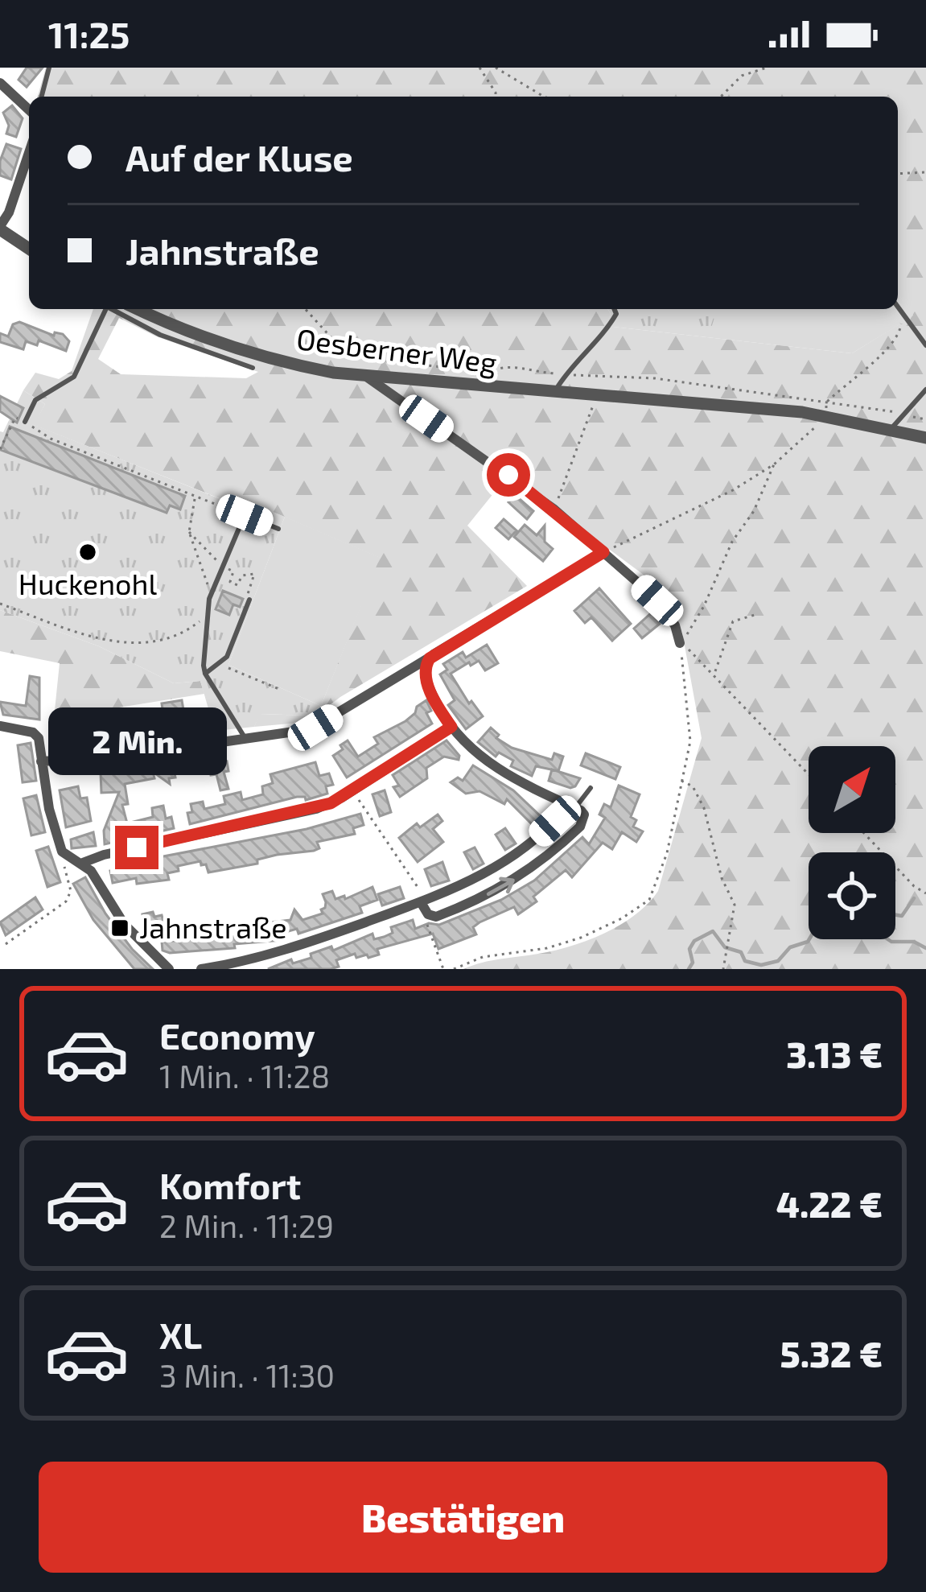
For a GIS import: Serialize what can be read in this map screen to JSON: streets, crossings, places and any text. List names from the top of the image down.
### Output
{
  "streets": {
    "street": ["Oesberner Weg"]
  },
  "places": {
    "other": ["Huckenohl"],
    "transit": ["Jahnstraße"]
  },
  "north": "top right",
  "page": {
    "status": "11:25",
    "banner": ["Auf der Kluse", "Jahnstraße"],
    "bubble": "2 Min.",
    "list": [
      {
        "name": "Economy",
        "note": "1 Min. · 11:28",
        "value": "3.13 €"
      },
      {
        "name": "Komfort",
        "note": "2 Min. · 11:29",
        "value": "4.22 €"
      },
      {
        "name": "XL",
        "note": "3 Min. · 11:30",
        "value": "5.32 €"
      }
    ],
    "buttons": "Bestätigen"
  }
}
